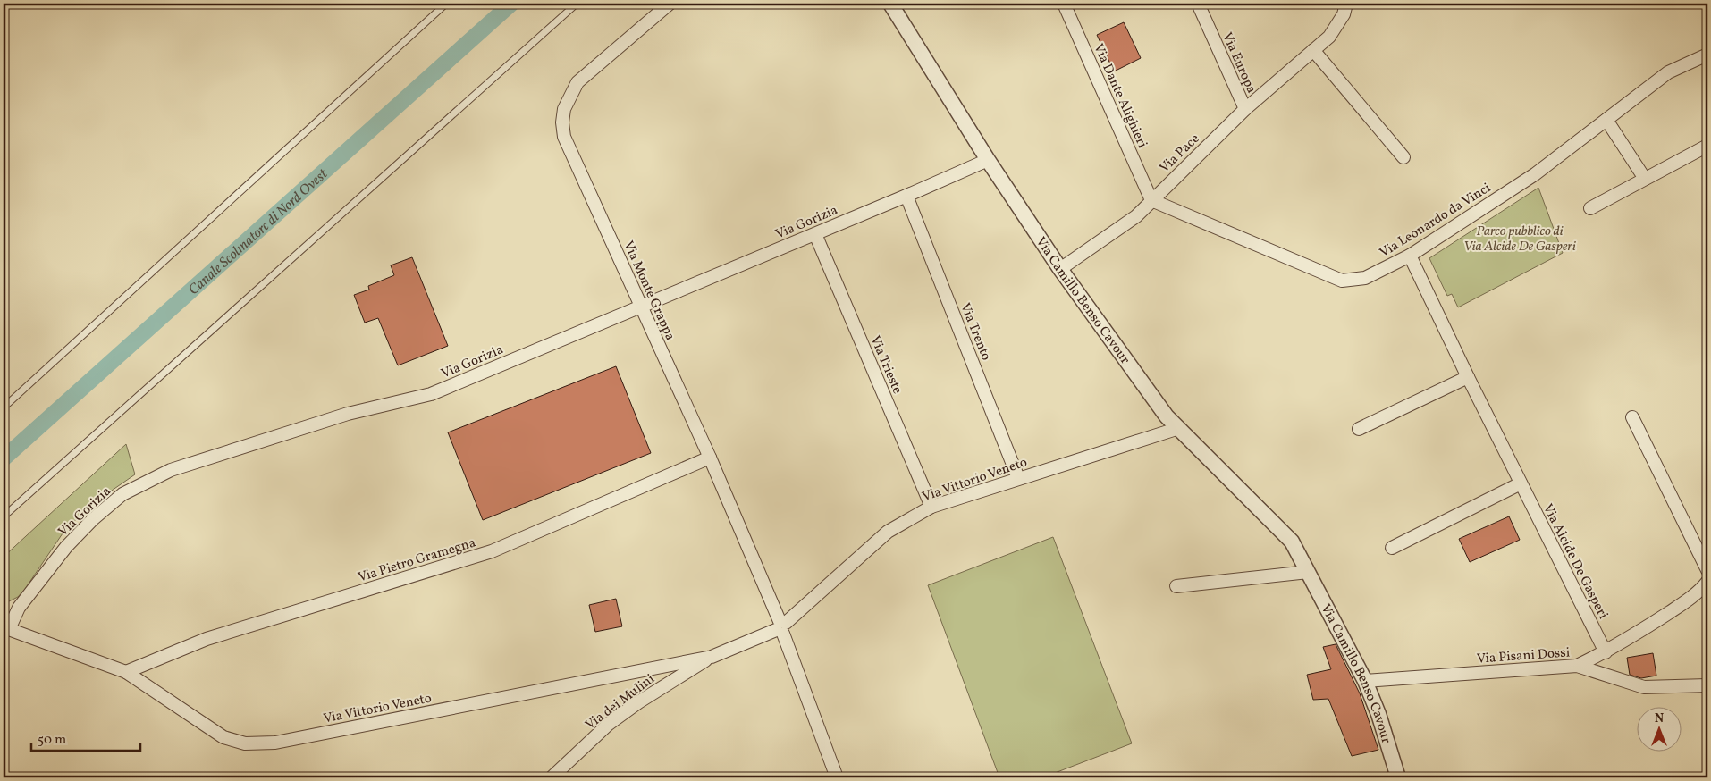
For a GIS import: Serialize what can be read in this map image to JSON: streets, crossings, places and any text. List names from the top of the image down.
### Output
{
  "streets": {
    "street": [
      "Via Europa",
      "Via Dante Alighieri",
      "Via Pace",
      "Via Leonardo da Vinci",
      "Via Gorizia",
      "Via Monte Grappa",
      "Via Camillo Benso Cavour",
      "Via Trento",
      "Via Trieste",
      "Via Vittorio Veneto",
      "Via Pietro Gramegna",
      "Via Alcide De Gasperi",
      "Via Pisani Dossi",
      "Via dei Mulini"
    ]
  },
  "crossings": [
    ["Via Europa", "Via Pace"],
    ["Via Dante Alighieri", "Via Pace"],
    ["Via Dante Alighieri", "Via Leonardo da Vinci"],
    ["Via Pace", "Via Leonardo da Vinci"],
    ["Via Pace", "Via Camillo Benso Cavour"],
    ["Via Leonardo da Vinci", "Via Alcide De Gasperi"],
    ["Via Gorizia", "Via Monte Grappa"],
    ["Via Gorizia", "Via Camillo Benso Cavour"],
    ["Via Gorizia", "Via Trento"],
    ["Via Gorizia", "Via Trieste"],
    ["Via Gorizia", "Via Vittorio Veneto"],
    ["Via Monte Grappa", "Via Vittorio Veneto"],
    ["Via Monte Grappa", "Via Pietro Gramegna"],
    ["Via Camillo Benso Cavour", "Via Vittorio Veneto"],
    ["Via Camillo Benso Cavour", "Via Pisani Dossi"],
    ["Via Trento", "Via Vittorio Veneto"],
    ["Via Trieste", "Via Vittorio Veneto"],
    ["Via Vittorio Veneto", "Via Pietro Gramegna"],
    ["Via Vittorio Veneto", "Via dei Mulini"]
  ],
  "water": ["Canale Scolmatore di Nord Ovest"],
  "parks": ["Parco pubblico di Via Alcide De Gasperi"],
  "scale_bar": "50 m",
  "north": "top"
}
